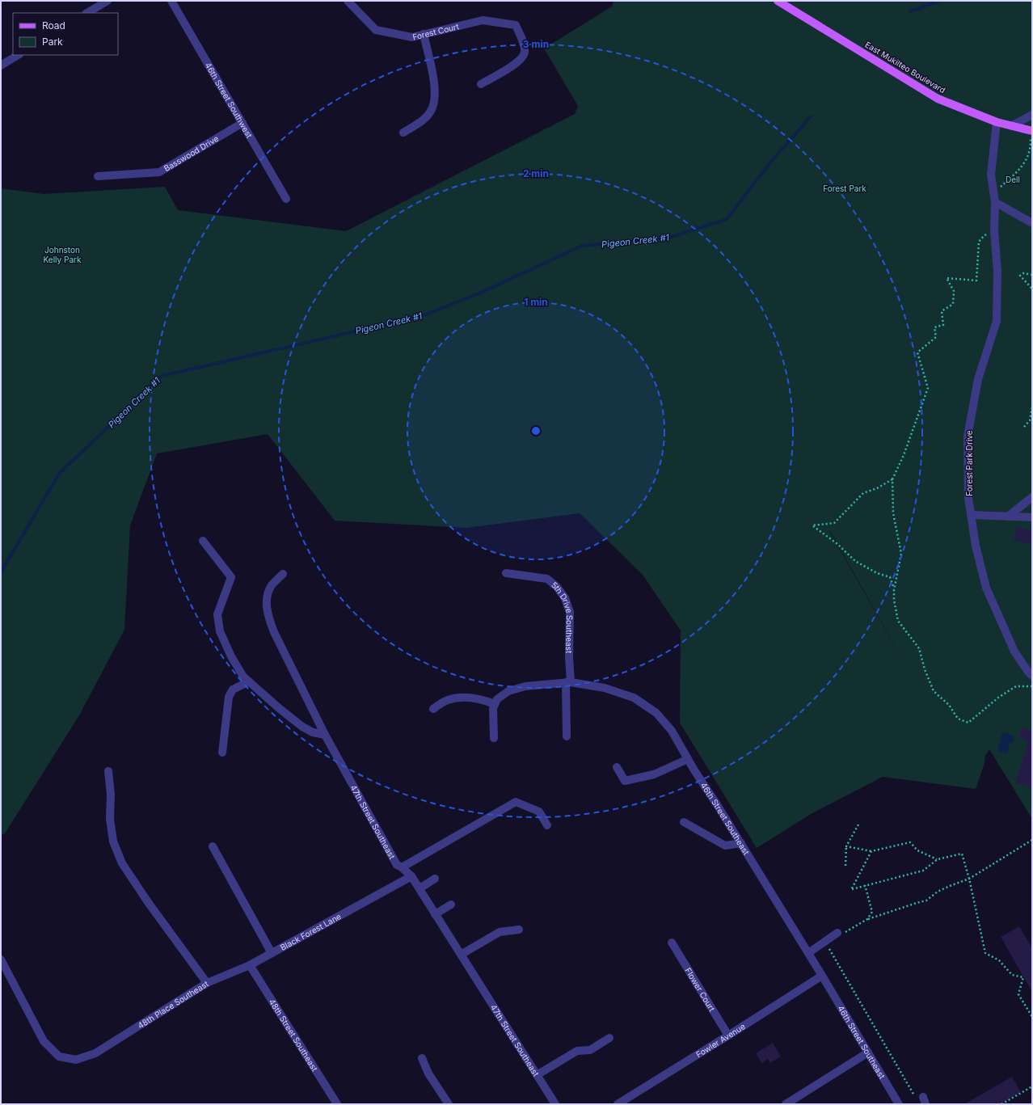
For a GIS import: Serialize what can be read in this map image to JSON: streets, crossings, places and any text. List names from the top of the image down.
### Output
{
  "streets": {
    "main road": ["East Mukilteo Boulevard"],
    "street": [
      "Forest Court",
      "46th Street Southwest",
      "Basswood Drive",
      "Forest Park Drive",
      "5th Drive Southeast",
      "46th Street Southeast",
      "47th Street Southeast",
      "Black Forest Lane",
      "Flower Court",
      "48th Place Southeast",
      "48th Street Southeast",
      "Fowler Avenue"
    ]
  },
  "crossings": [
    ["East Mukilteo Boulevard", "Forest Park Drive"],
    ["46th Street Southwest", "Basswood Drive"],
    ["5th Drive Southeast", "46th Street Southeast"],
    ["46th Street Southeast", "Fowler Avenue"],
    ["47th Street Southeast", "Black Forest Lane"],
    ["Black Forest Lane", "48th Place Southeast"],
    ["Black Forest Lane", "48th Street Southeast"],
    ["Flower Court", "Fowler Avenue"]
  ],
  "water": ["Pigeon Creek #1"],
  "parks": ["Dell", "Forest Park", "Johnston Kelly Park"],
  "legend": ["Road", "Park"],
  "rings": ["3 min", "2 min", "1 min"]
}
